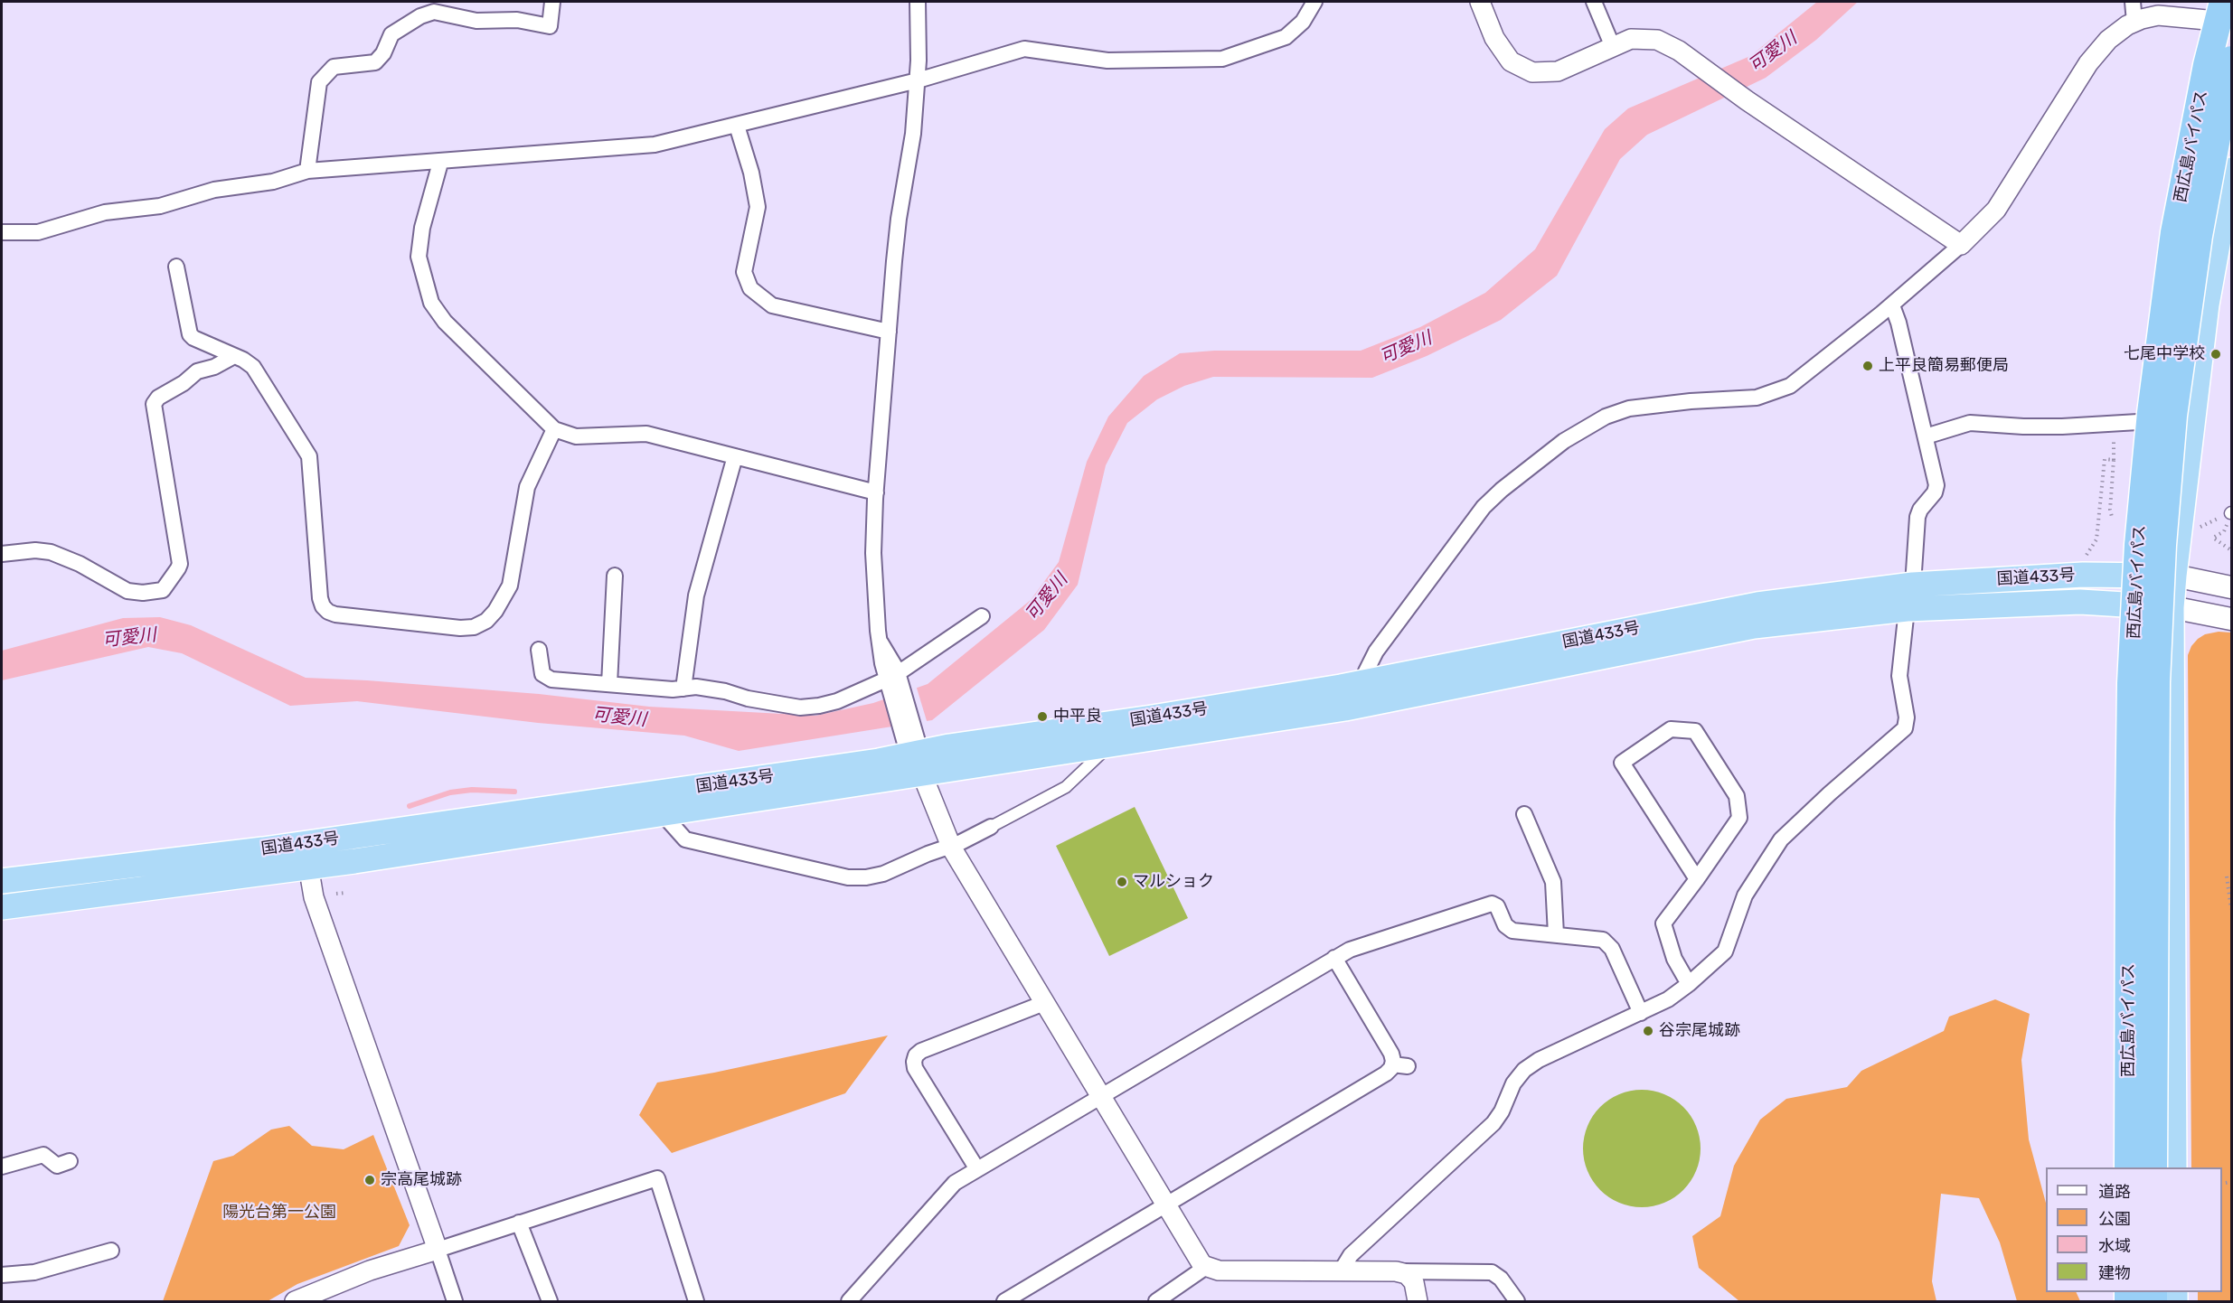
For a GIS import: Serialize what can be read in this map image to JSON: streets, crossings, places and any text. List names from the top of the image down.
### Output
{
  "streets": {
    "highway": ["西広島バイパス", "国道433号"]
  },
  "crossings": [
    ["西広島バイパス", "国道433号"]
  ],
  "water": ["可愛川"],
  "parks": ["陽光台第一公園"],
  "places": [
    "七尾中学校",
    "上平良簡易郵便局",
    "中平良",
    "マルショク",
    "谷宗尾城跡",
    "宗高尾城跡"
  ],
  "legend": [
    "道路",
    "公園",
    "水域",
    "建物"
  ]
}
